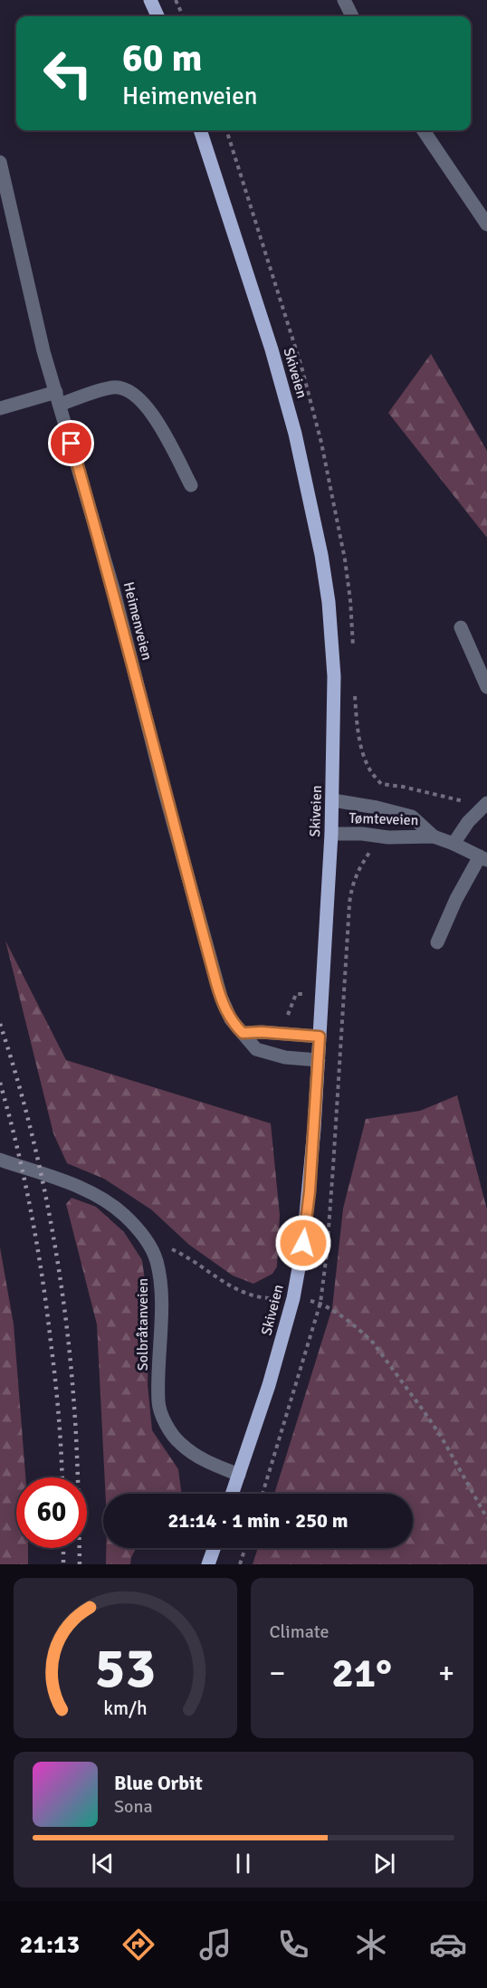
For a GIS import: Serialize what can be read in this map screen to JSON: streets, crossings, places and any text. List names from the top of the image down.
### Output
{
  "streets": {
    "main road": ["Skiveien"],
    "street": ["Heimenveien", "Tømteveien", "Solbråtanveien"]
  },
  "crossings": [
    ["Skiveien", "Heimenveien"],
    ["Skiveien", "Tømteveien"],
    ["Skiveien", "Solbråtanveien"]
  ],
  "page": {
    "turn": ["60 m", "Heimenveien"],
    "limit": "60",
    "trip": "21:14 · 1 min · 250 m",
    "tile": "Climate",
    "heat": ["−", "21°", "+"],
    "song": ["Blue Orbit", "Sona"],
    "tabs": "21:13",
    "gauge": ["53", "km/h"]
  }
}
